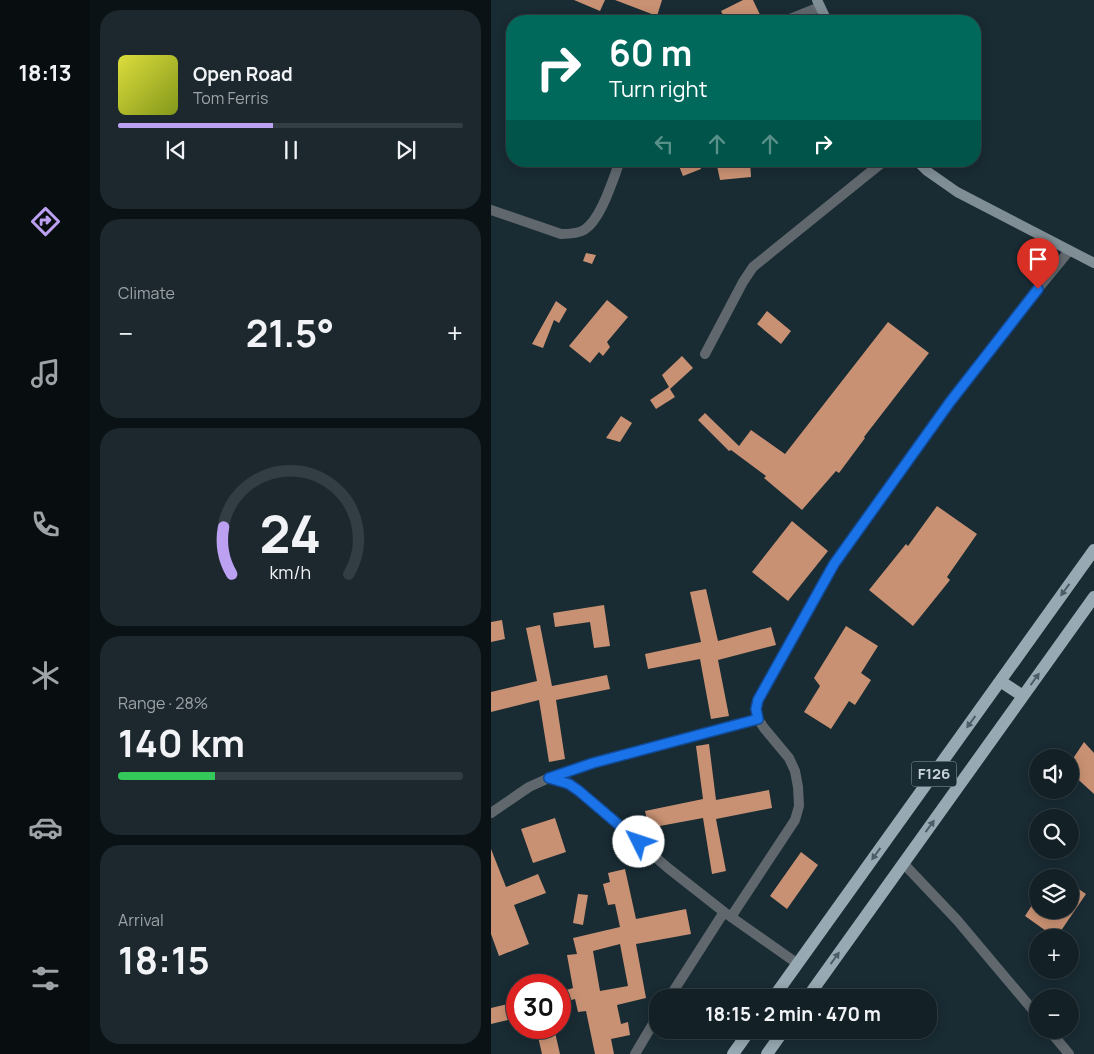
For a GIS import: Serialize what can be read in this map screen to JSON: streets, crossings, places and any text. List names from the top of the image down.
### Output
{
  "streets": {
    "main road": ["F126"]
  },
  "page": {
    "tabs": "18:13",
    "turn": ["60 m", "Turn right"],
    "song": ["Open Road", "Tom Ferris"],
    "tile": [
      "Climate",
      ["Range · 28%", "140 km"],
      ["Arrival", "18:15"]
    ],
    "heat": ["−", "21.5°", "+"],
    "map_buttons": ["+", "−"],
    "limit": "30",
    "trip": "18:15 · 2 min · 470 m",
    "gauge": ["24", "km/h"]
  }
}
